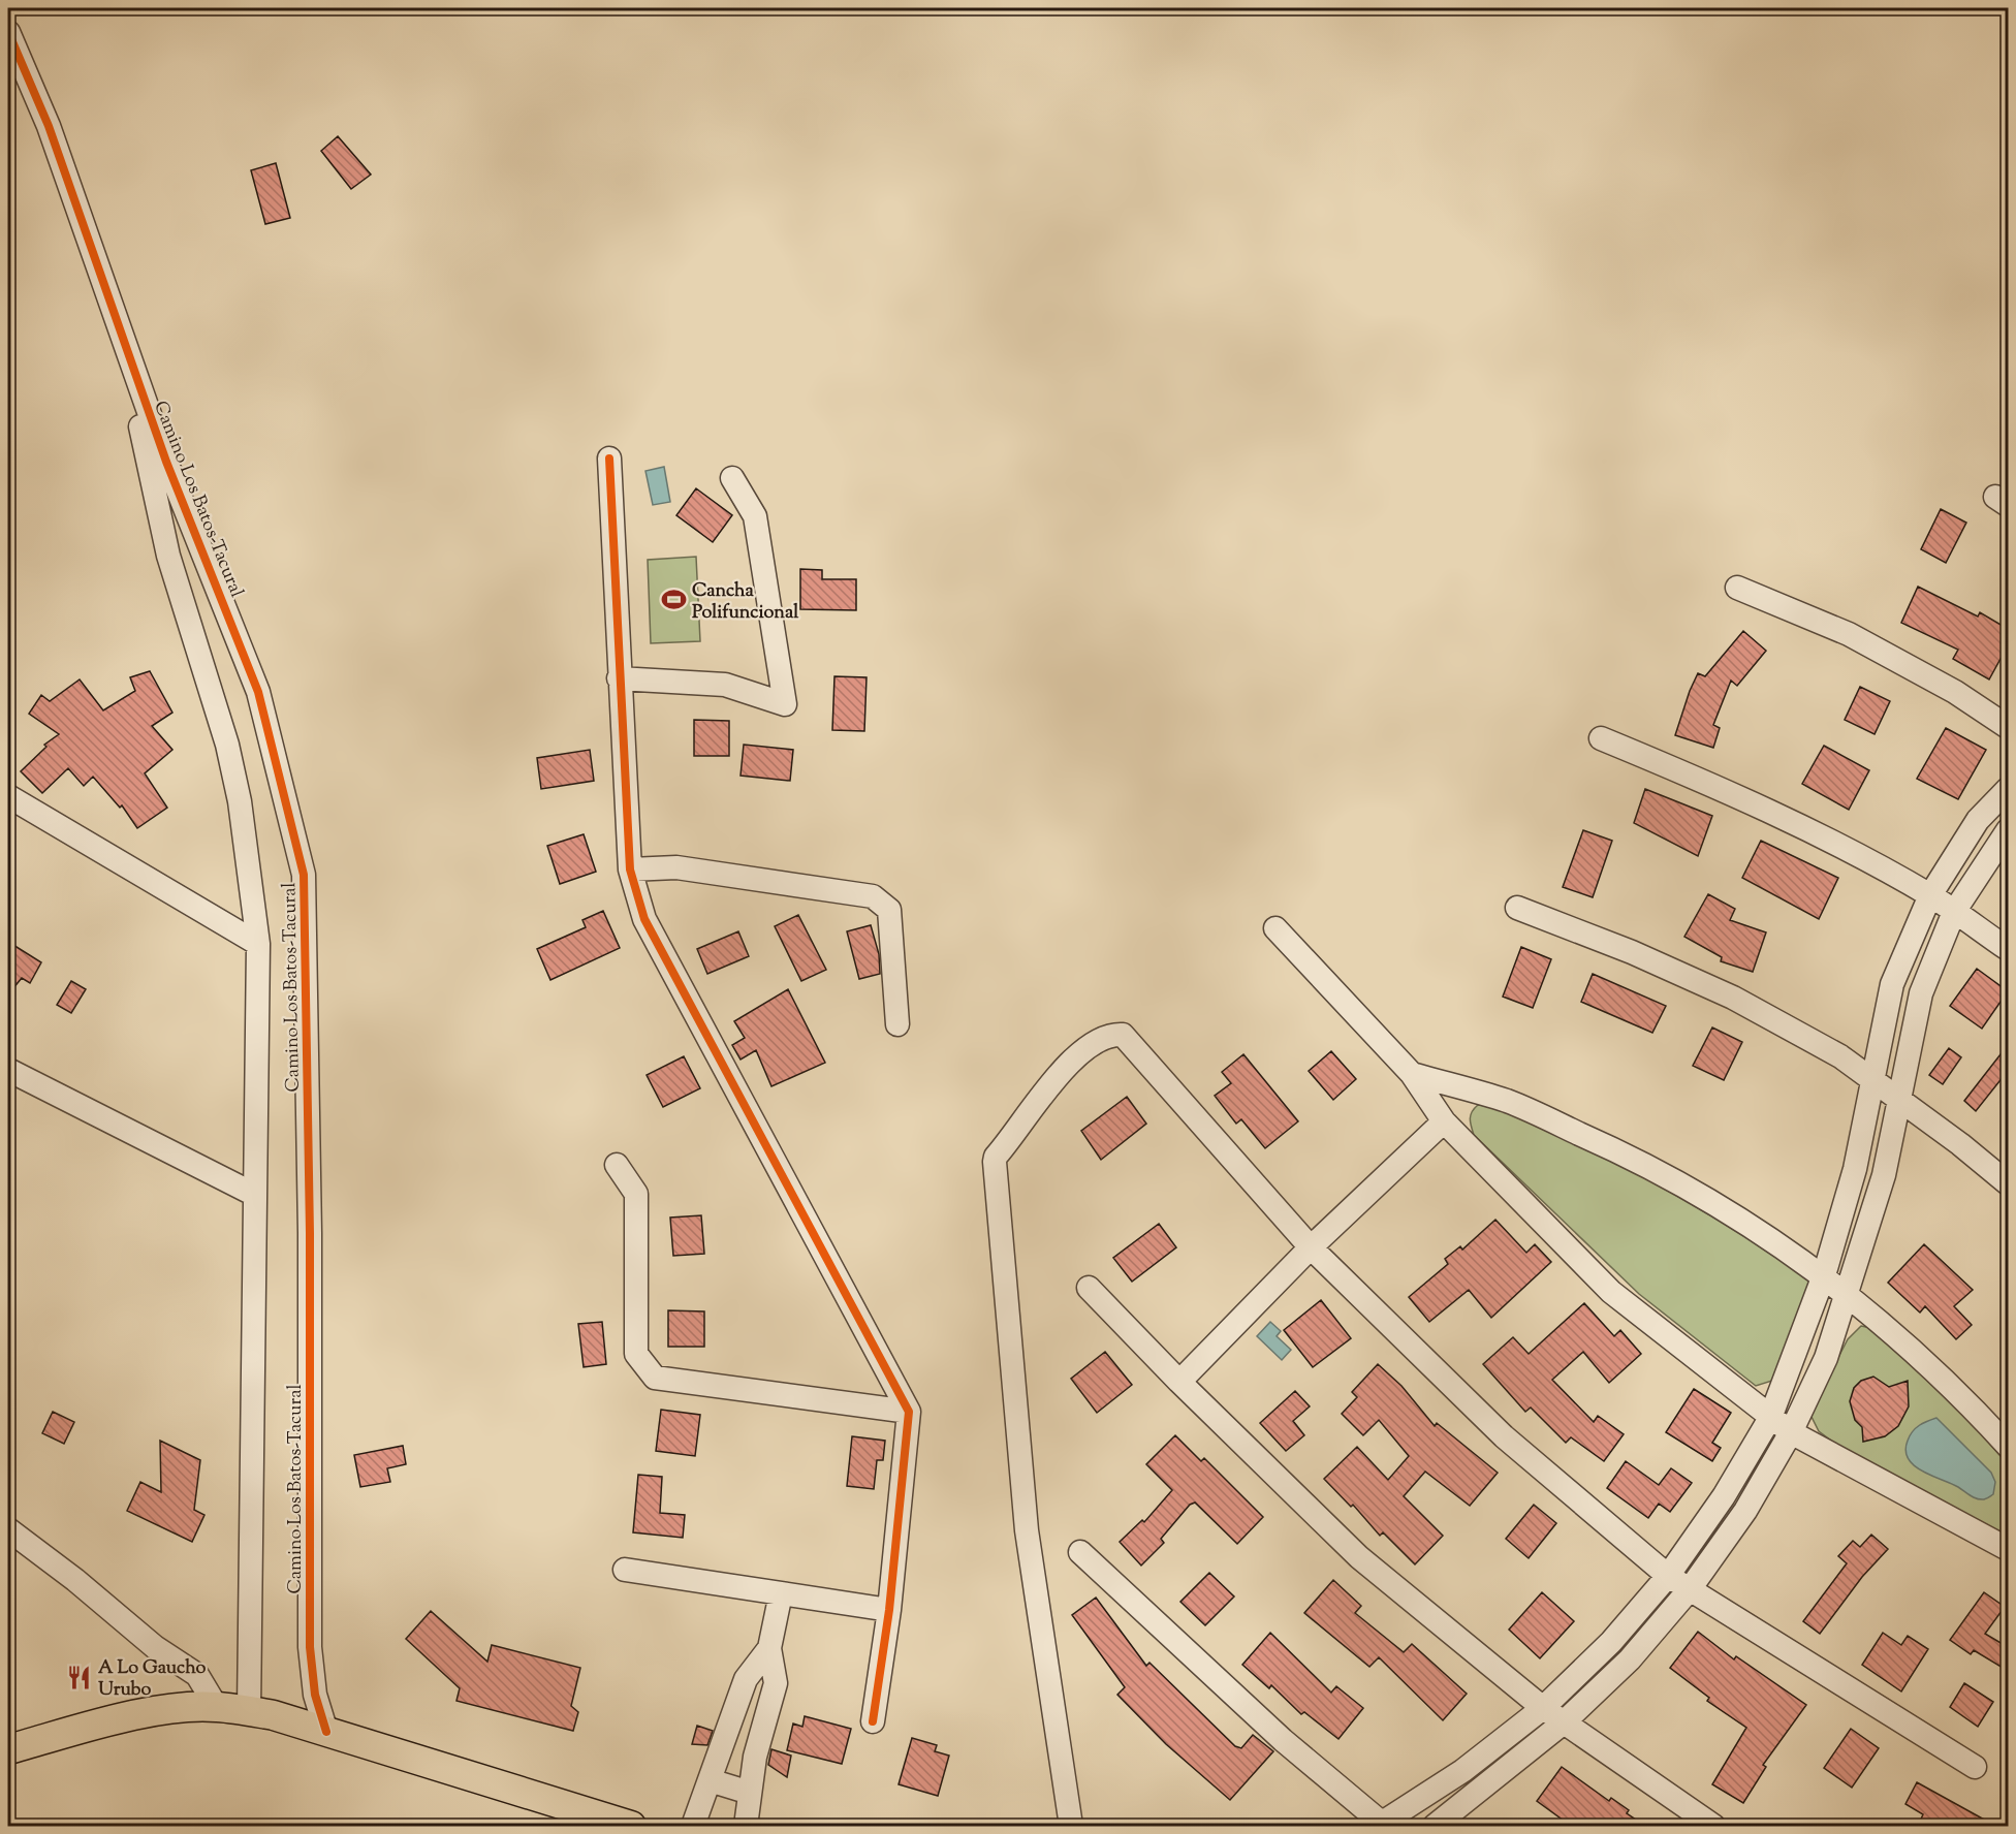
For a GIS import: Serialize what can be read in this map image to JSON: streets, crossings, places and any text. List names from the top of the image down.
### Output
{
  "streets": {
    "street": ["Camino Los Batos-Tacural"]
  },
  "places": {
    "sports": ["Cancha Polifuncional"],
    "restaurant": ["A Lo Gaucho Urubo"]
  }
}
